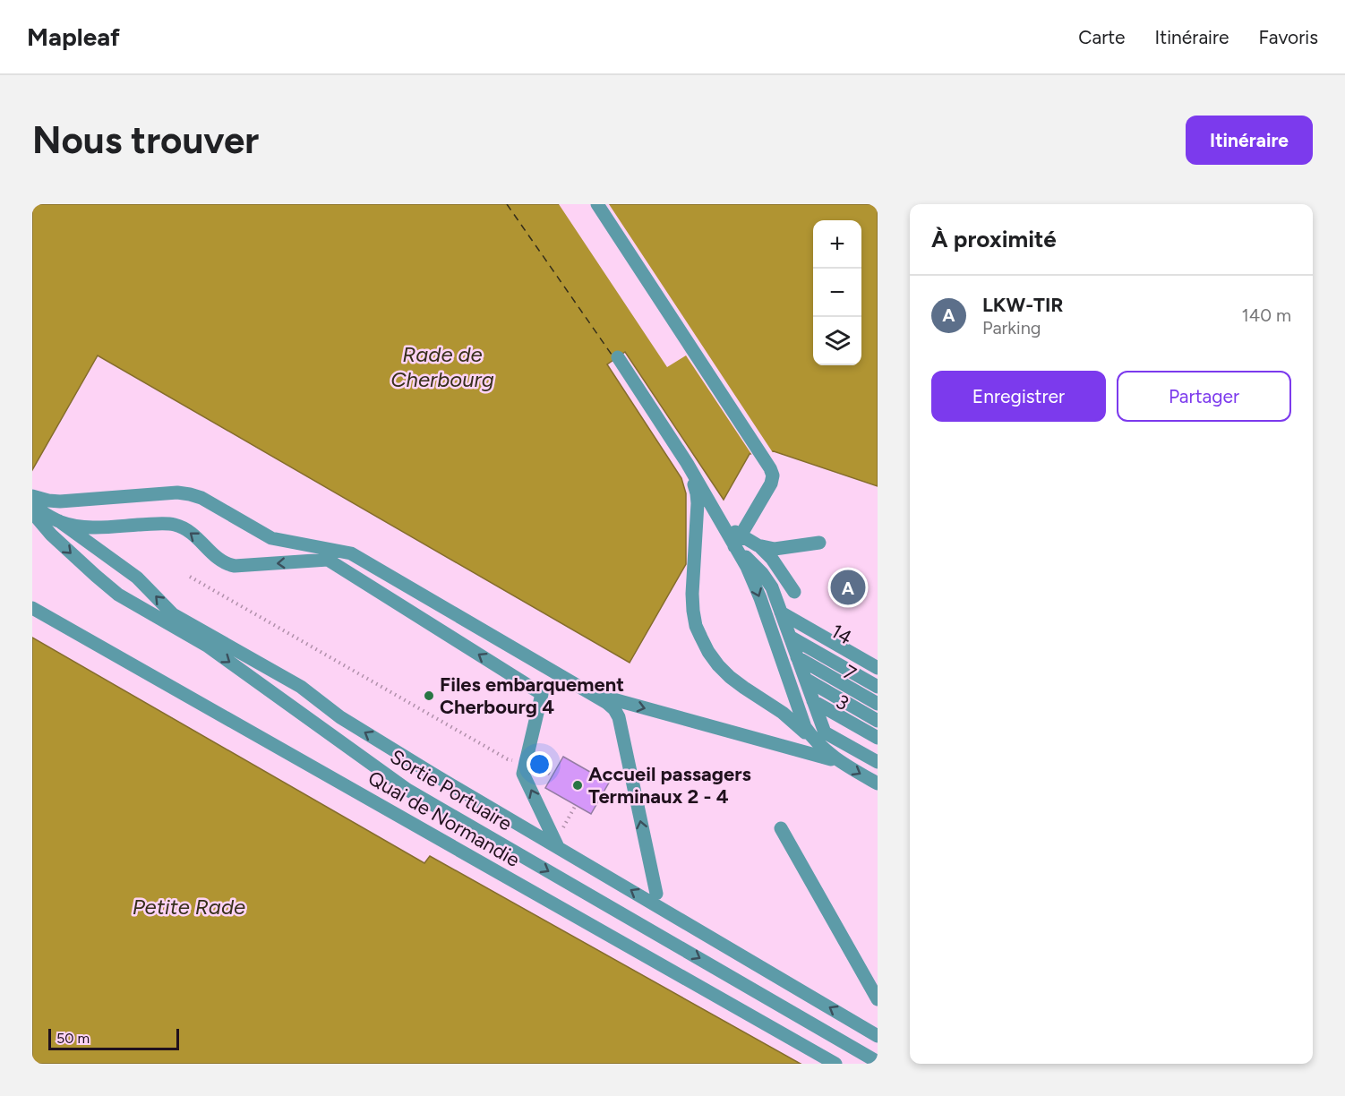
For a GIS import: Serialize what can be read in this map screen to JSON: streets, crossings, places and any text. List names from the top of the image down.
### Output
{
  "streets": {
    "lane": [
      "14",
      "7",
      "3",
      "Sortie Portuaire",
      "Quai de Normandie"
    ]
  },
  "crossings": [
    ["14", "7"],
    ["14", "3"],
    ["7", "3"]
  ],
  "water": ["Rade de Cherbourg", "Petite Rade"],
  "places": ["Files embarquement Cherbourg 4", "Accueil passagers Terminaux 2 - 4"],
  "scale_bar": "50 m",
  "page": {
    "header": "Mapleaf",
    "nav": ["Carte", "Itinéraire", "Favoris"],
    "buttons": [
      "Itinéraire",
      ["Enregistrer", "Partager"]
    ],
    "title": "Nous trouver",
    "heading": "À proximité",
    "map_buttons": ["+", "−"],
    "list": [
      {
        "mark": "A",
        "name": "LKW-TIR",
        "note": "Parking",
        "value": "140 m"
      }
    ],
    "pins": "A",
    "scale": "50 m"
  }
}
